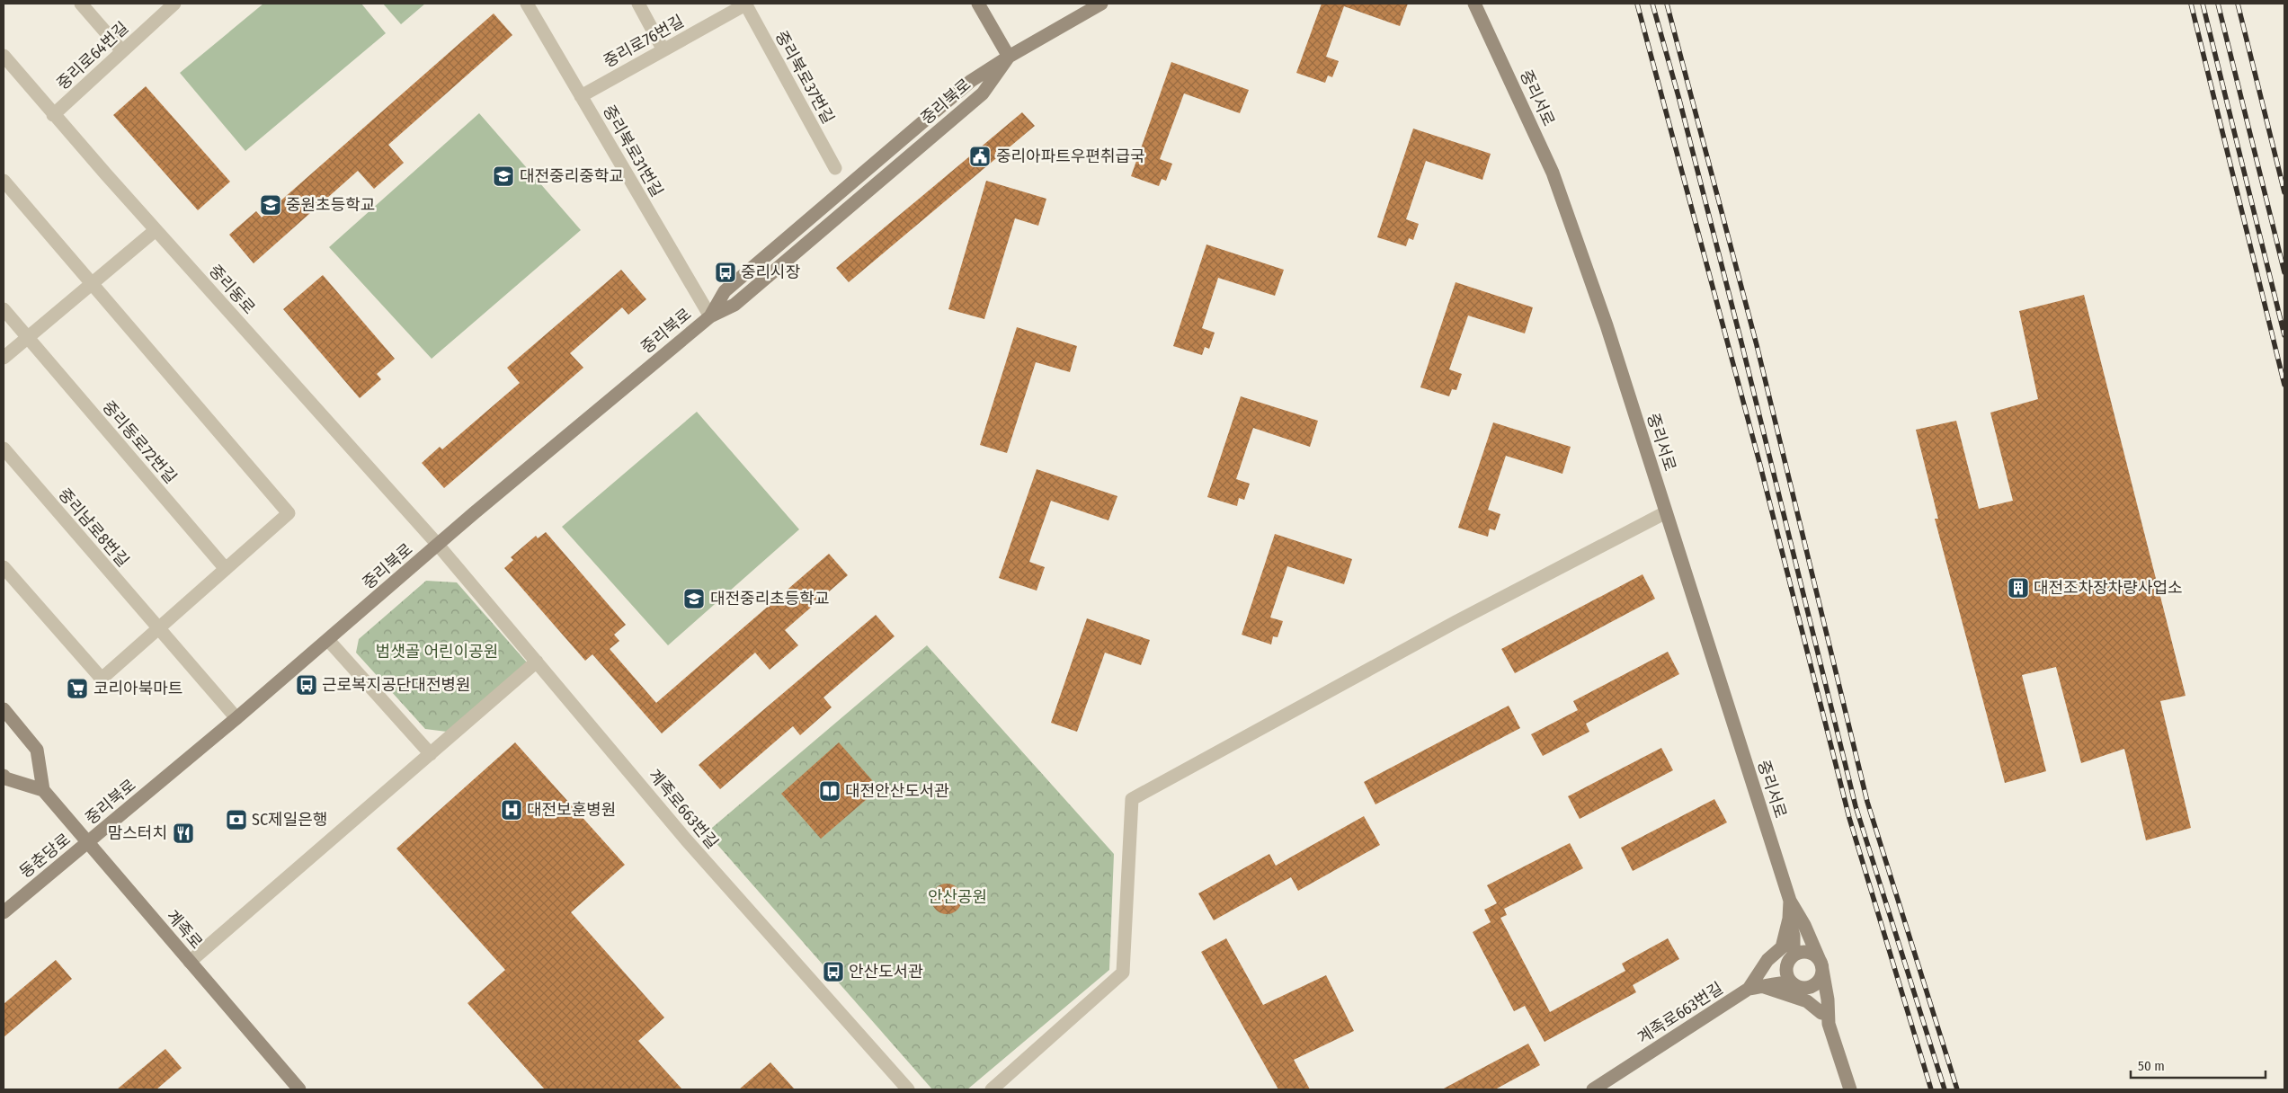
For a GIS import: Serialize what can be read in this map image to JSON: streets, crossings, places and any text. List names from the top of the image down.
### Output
{
  "streets": {
    "main road": [
      "중리서로",
      "중리북로",
      "계족로663번길",
      "동춘당로",
      "계족로"
    ],
    "street": [
      "중리로76번길",
      "중리로64번길",
      "중리북로37번길",
      "중리북로31번길",
      "중리동로",
      "중리동로72번길",
      "중리남로8번길"
    ]
  },
  "crossings": [
    ["중리로76번길", "중리북로37번길"],
    ["중리로76번길", "중리북로31번길"],
    ["중리로64번길", "중리동로"],
    ["중리북로", "중리북로31번길"],
    ["중리북로", "중리동로"],
    ["중리북로", "중리남로8번길"],
    ["중리북로", "계족로663번길"],
    ["중리북로", "동춘당로"],
    ["중리북로", "계족로"],
    ["중리동로", "계족로663번길"],
    ["동춘당로", "계족로"]
  ],
  "parks": ["범샛골 어린이공원", "안산공원"],
  "places": {
    "public building": ["중리아파트우편취급국"],
    "school or university": ["대전중리중학교", "중원초등학교", "대전중리초등학교"],
    "bus stop": ["중리시장", "근로복지공단대전병원", "안산도서관"],
    "building": ["대전조차장차량사업소"],
    "supermarket": ["코리아북마트"],
    "library": ["대전안산도서관"],
    "hospital": ["대전보훈병원"],
    "bank": ["SC제일은행"],
    "restaurant": ["맘스터치"]
  },
  "scale_bar": "50 m"
}
